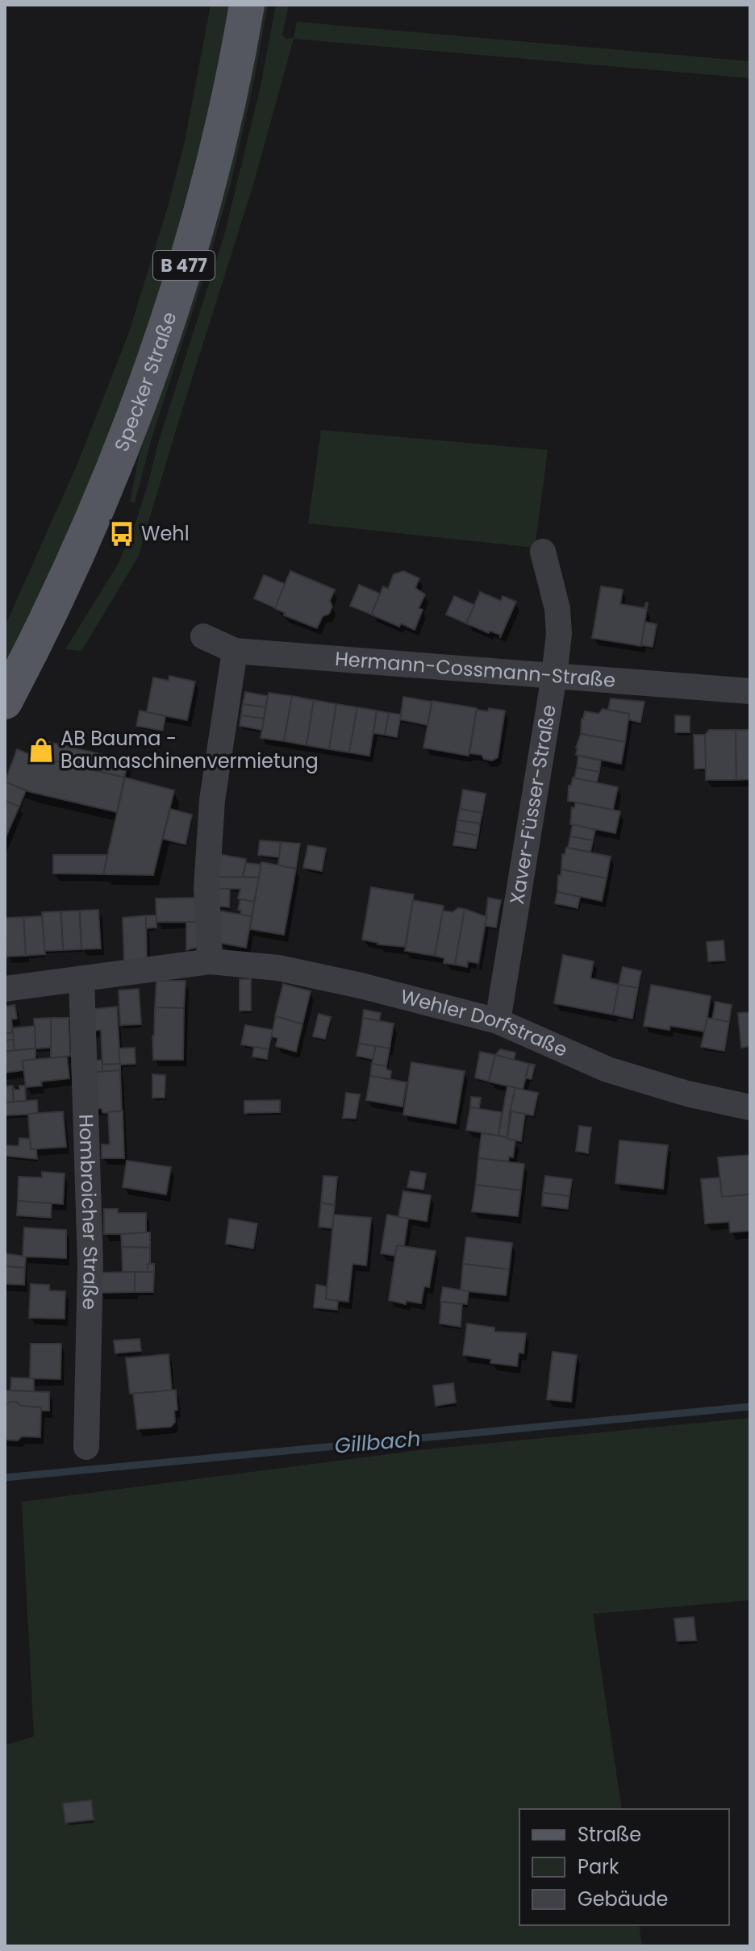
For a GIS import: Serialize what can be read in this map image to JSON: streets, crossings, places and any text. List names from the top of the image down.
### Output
{
  "streets": {
    "main road": ["B 477", "Specker Straße"],
    "street": [
      "Hermann-Cossmann-Straße",
      "Xaver-Füsser-Straße",
      "Wehler Dorfstraße",
      "Hombroicher Straße"
    ]
  },
  "crossings": [
    ["Hermann-Cossmann-Straße", "Xaver-Füsser-Straße"],
    ["Xaver-Füsser-Straße", "Wehler Dorfstraße"],
    ["Wehler Dorfstraße", "Hombroicher Straße"]
  ],
  "water": ["Gillbach"],
  "places": {
    "bus stop": ["Wehl"],
    "shop": ["AB Bauma - Baumaschinenvermietung"]
  },
  "legend": ["Straße", "Park", "Gebäude"]
}
